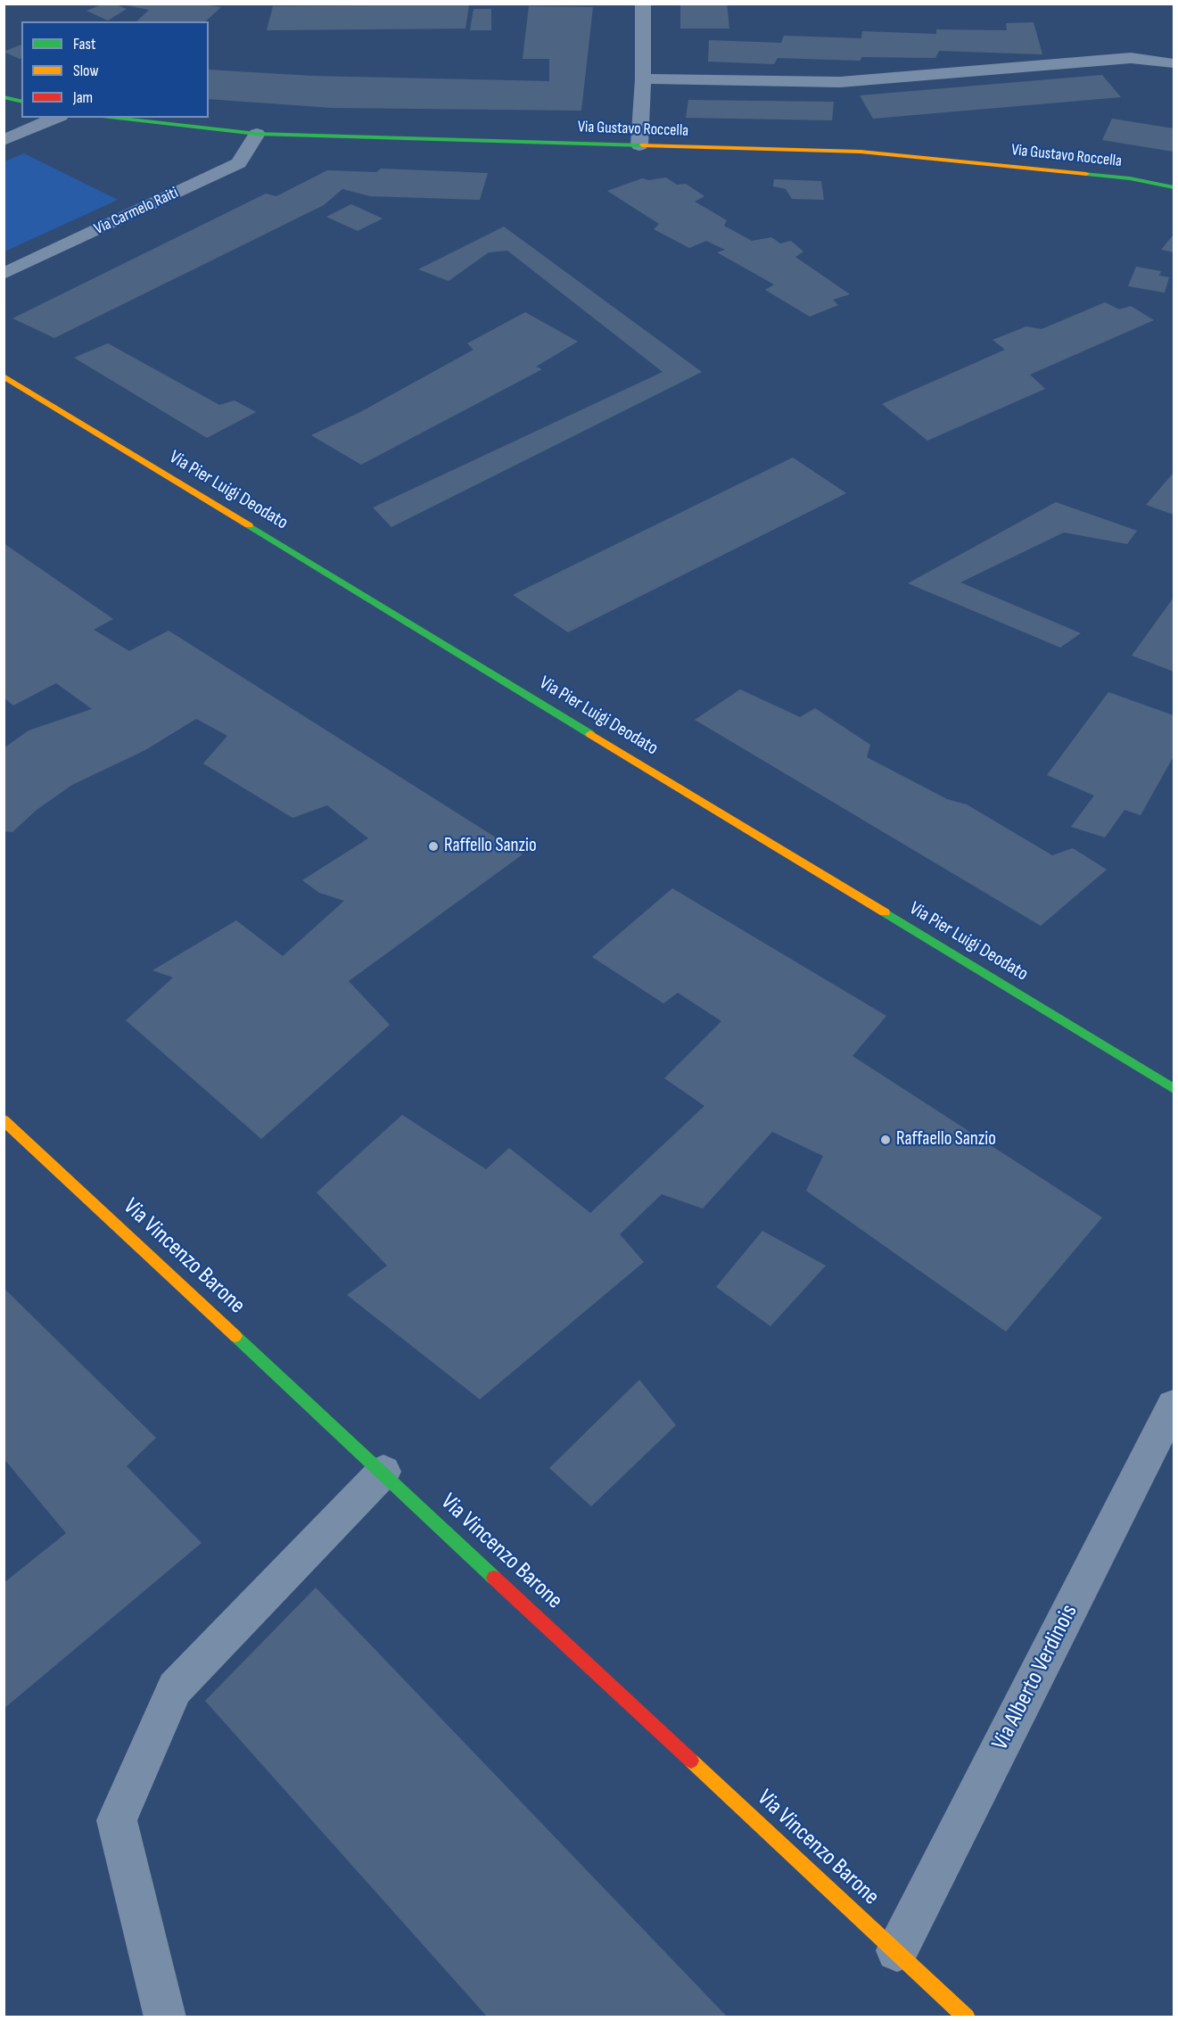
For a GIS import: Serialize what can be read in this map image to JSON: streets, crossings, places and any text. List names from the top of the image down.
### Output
{
  "streets": {
    "street": [
      "Via Gustavo Roccella",
      "Via Carmelo Raiti",
      "Via Pier Luigi Deodato",
      "Via Vincenzo Barone",
      "Via Alberto Verdinois"
    ]
  },
  "crossings": [
    ["Via Gustavo Roccella", "Via Carmelo Raiti"],
    ["Via Vincenzo Barone", "Via Alberto Verdinois"]
  ],
  "places": ["Raffello Sanzio", "Raffaello Sanzio"],
  "legend": ["Fast", "Slow", "Jam"]
}
